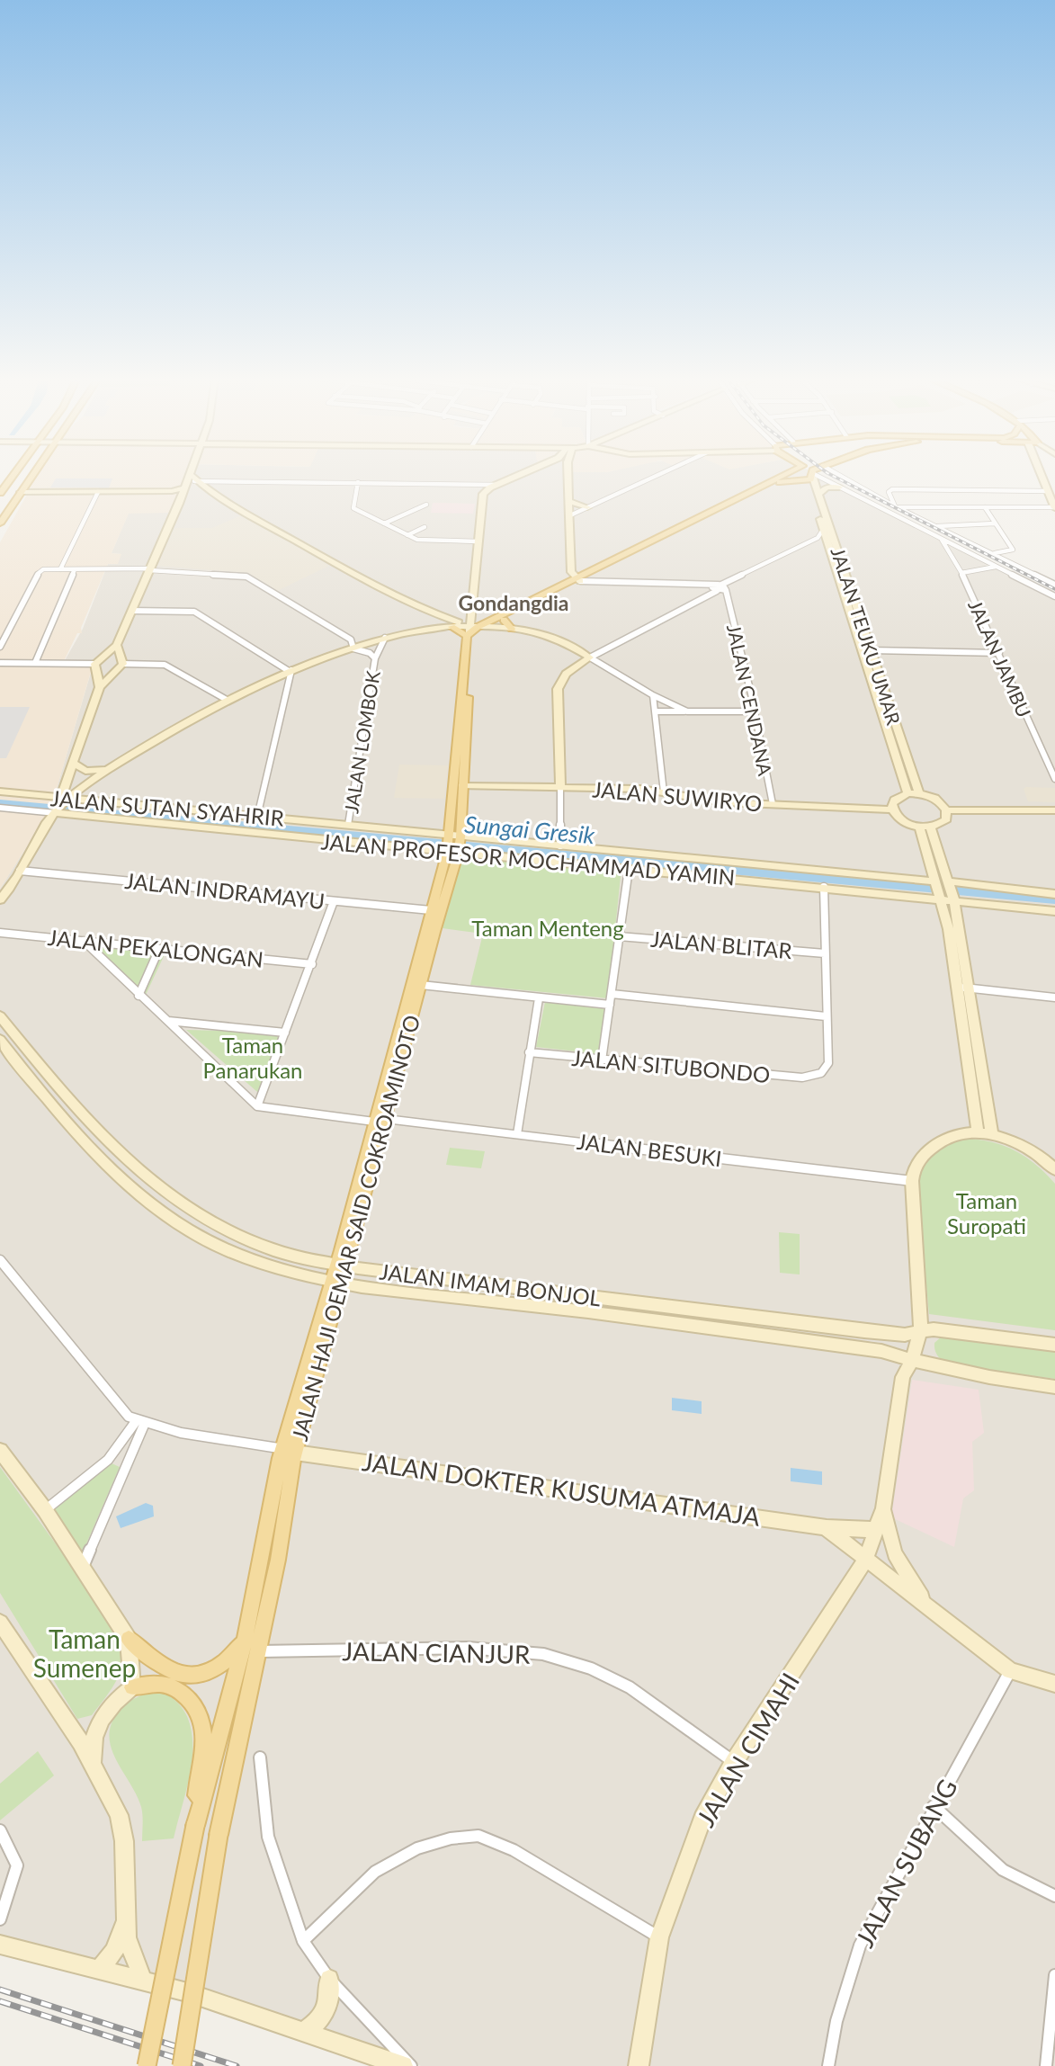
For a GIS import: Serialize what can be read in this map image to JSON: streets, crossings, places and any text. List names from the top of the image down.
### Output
{
  "streets": {
    "main road": ["JALAN HAJI OEMAR SAID COKROAMINOTO"],
    "street": [
      "JALAN TEUKU UMAR",
      "JALAN JAMBU",
      "JALAN CENDANA",
      "JALAN LOMBOK",
      "JALAN SUWIRYO",
      "JALAN SUTAN SYAHRIR",
      "JALAN PROFESOR MOCHAMMAD YAMIN",
      "JALAN INDRAMAYU",
      "JALAN BLITAR",
      "JALAN PEKALONGAN",
      "JALAN SITUBONDO",
      "JALAN BESUKI",
      "JALAN IMAM BONJOL",
      "JALAN DOKTER KUSUMA ATMAJA",
      "JALAN CIANJUR",
      "JALAN CIMAHI",
      "JALAN SUBANG"
    ]
  },
  "crossings": [
    ["JALAN CENDANA", "JALAN SUWIRYO"],
    ["JALAN LOMBOK", "JALAN SUTAN SYAHRIR"],
    ["JALAN SUWIRYO", "JALAN HAJI OEMAR SAID COKROAMINOTO"],
    ["JALAN SUTAN SYAHRIR", "JALAN PROFESOR MOCHAMMAD YAMIN"],
    ["JALAN SUTAN SYAHRIR", "JALAN HAJI OEMAR SAID COKROAMINOTO"],
    ["JALAN PROFESOR MOCHAMMAD YAMIN", "JALAN HAJI OEMAR SAID COKROAMINOTO"],
    ["JALAN INDRAMAYU", "JALAN HAJI OEMAR SAID COKROAMINOTO"],
    ["JALAN BESUKI", "JALAN HAJI OEMAR SAID COKROAMINOTO"],
    ["JALAN HAJI OEMAR SAID COKROAMINOTO", "JALAN IMAM BONJOL"],
    ["JALAN HAJI OEMAR SAID COKROAMINOTO", "JALAN DOKTER KUSUMA ATMAJA"],
    ["JALAN HAJI OEMAR SAID COKROAMINOTO", "JALAN CIANJUR"],
    ["JALAN DOKTER KUSUMA ATMAJA", "JALAN CIMAHI"],
    ["JALAN CIANJUR", "JALAN CIMAHI"]
  ],
  "districts": ["Gondangdia"],
  "water": ["Sungai Gresik"],
  "parks": [
    "Taman Menteng",
    "Taman Panarukan",
    "Taman Suropati",
    "Taman Sumenep"
  ]
}
